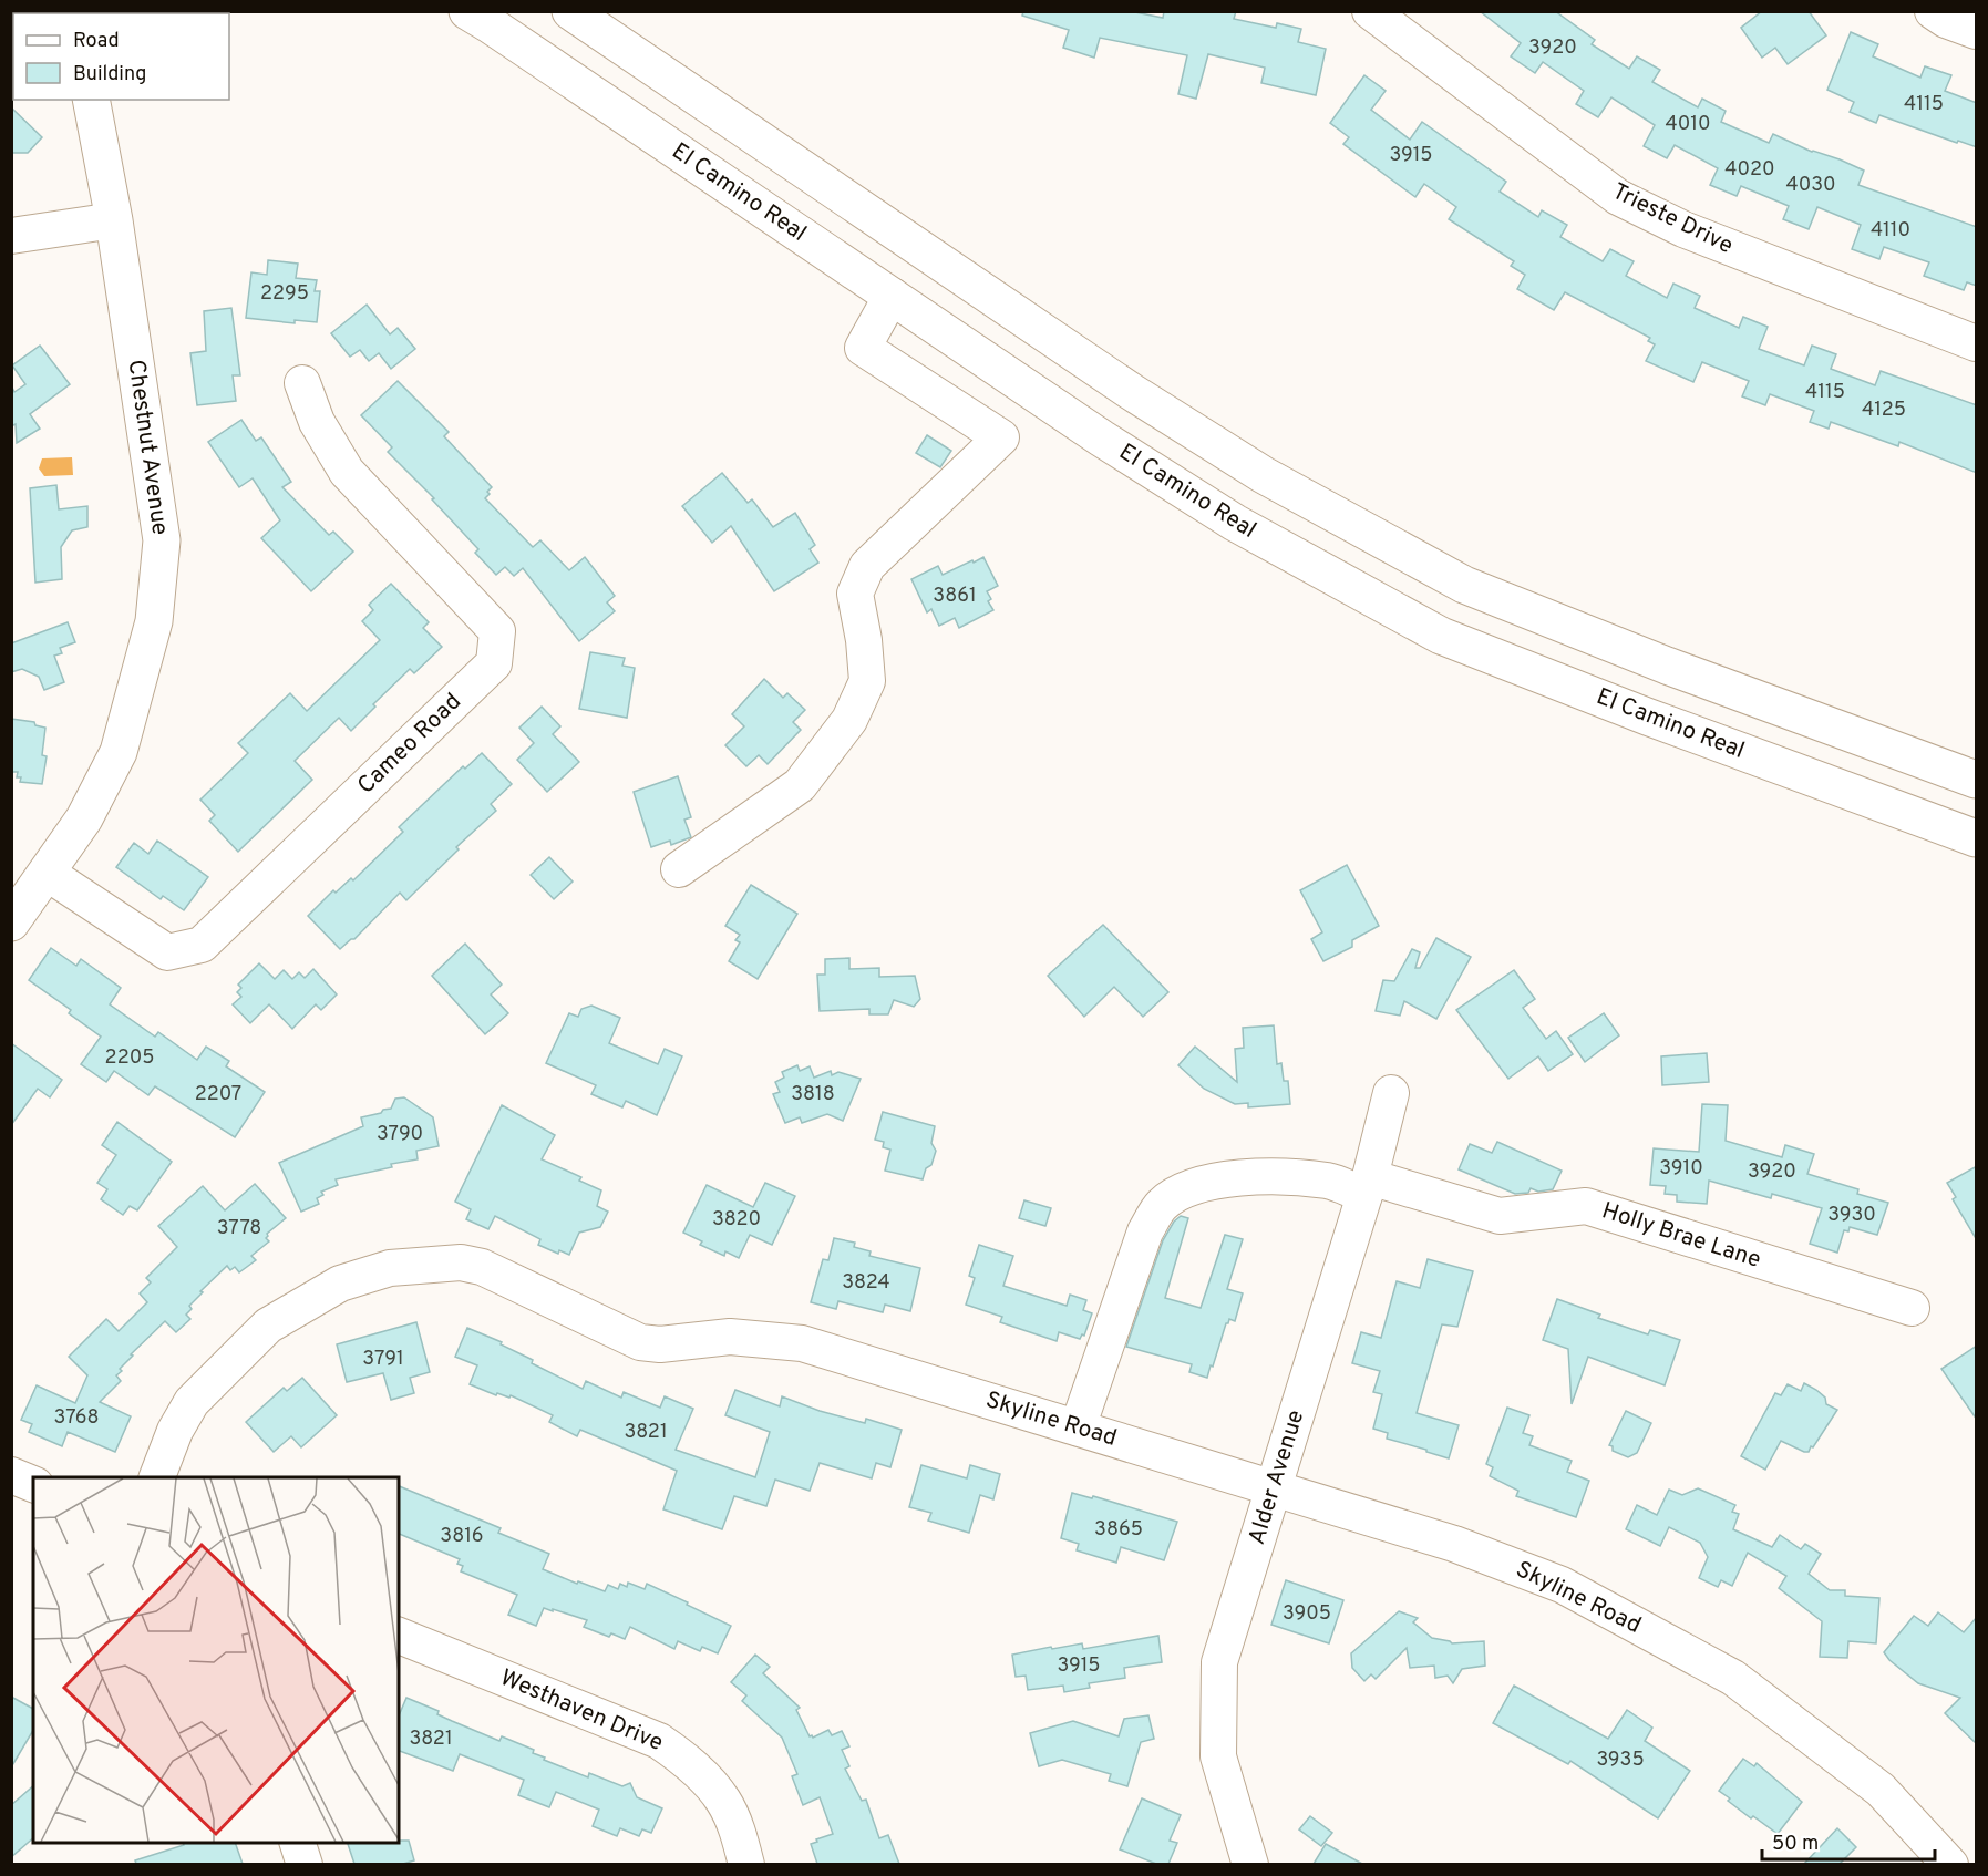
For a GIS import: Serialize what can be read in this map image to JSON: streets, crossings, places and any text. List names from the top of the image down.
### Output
{
  "streets": {
    "main road": ["El Camino Real", "Chestnut Avenue"],
    "street": [
      "Trieste Drive",
      "Cameo Road",
      "Holly Brae Lane",
      "Skyline Road",
      "Alder Avenue",
      "Westhaven Drive"
    ]
  },
  "crossings": [
    ["Chestnut Avenue", "Cameo Road"],
    ["Holly Brae Lane", "Skyline Road"],
    ["Holly Brae Lane", "Alder Avenue"],
    ["Skyline Road", "Alder Avenue"]
  ],
  "house_numbers": [
    "3920",
    "4115",
    "4010",
    "3915",
    "4020",
    "4030",
    "4110",
    "2295",
    "4115",
    "4125",
    "3861",
    "2205",
    "2207",
    "3818",
    "3790",
    "3910",
    "3920",
    "3930",
    "3820",
    "3778",
    "3824",
    "3791",
    "3768",
    "3821",
    "3865",
    "3816",
    "3905",
    "3915",
    "3821",
    "3935"
  ],
  "legend": ["Road", "Building"],
  "scale_bar": "50 m"
}
